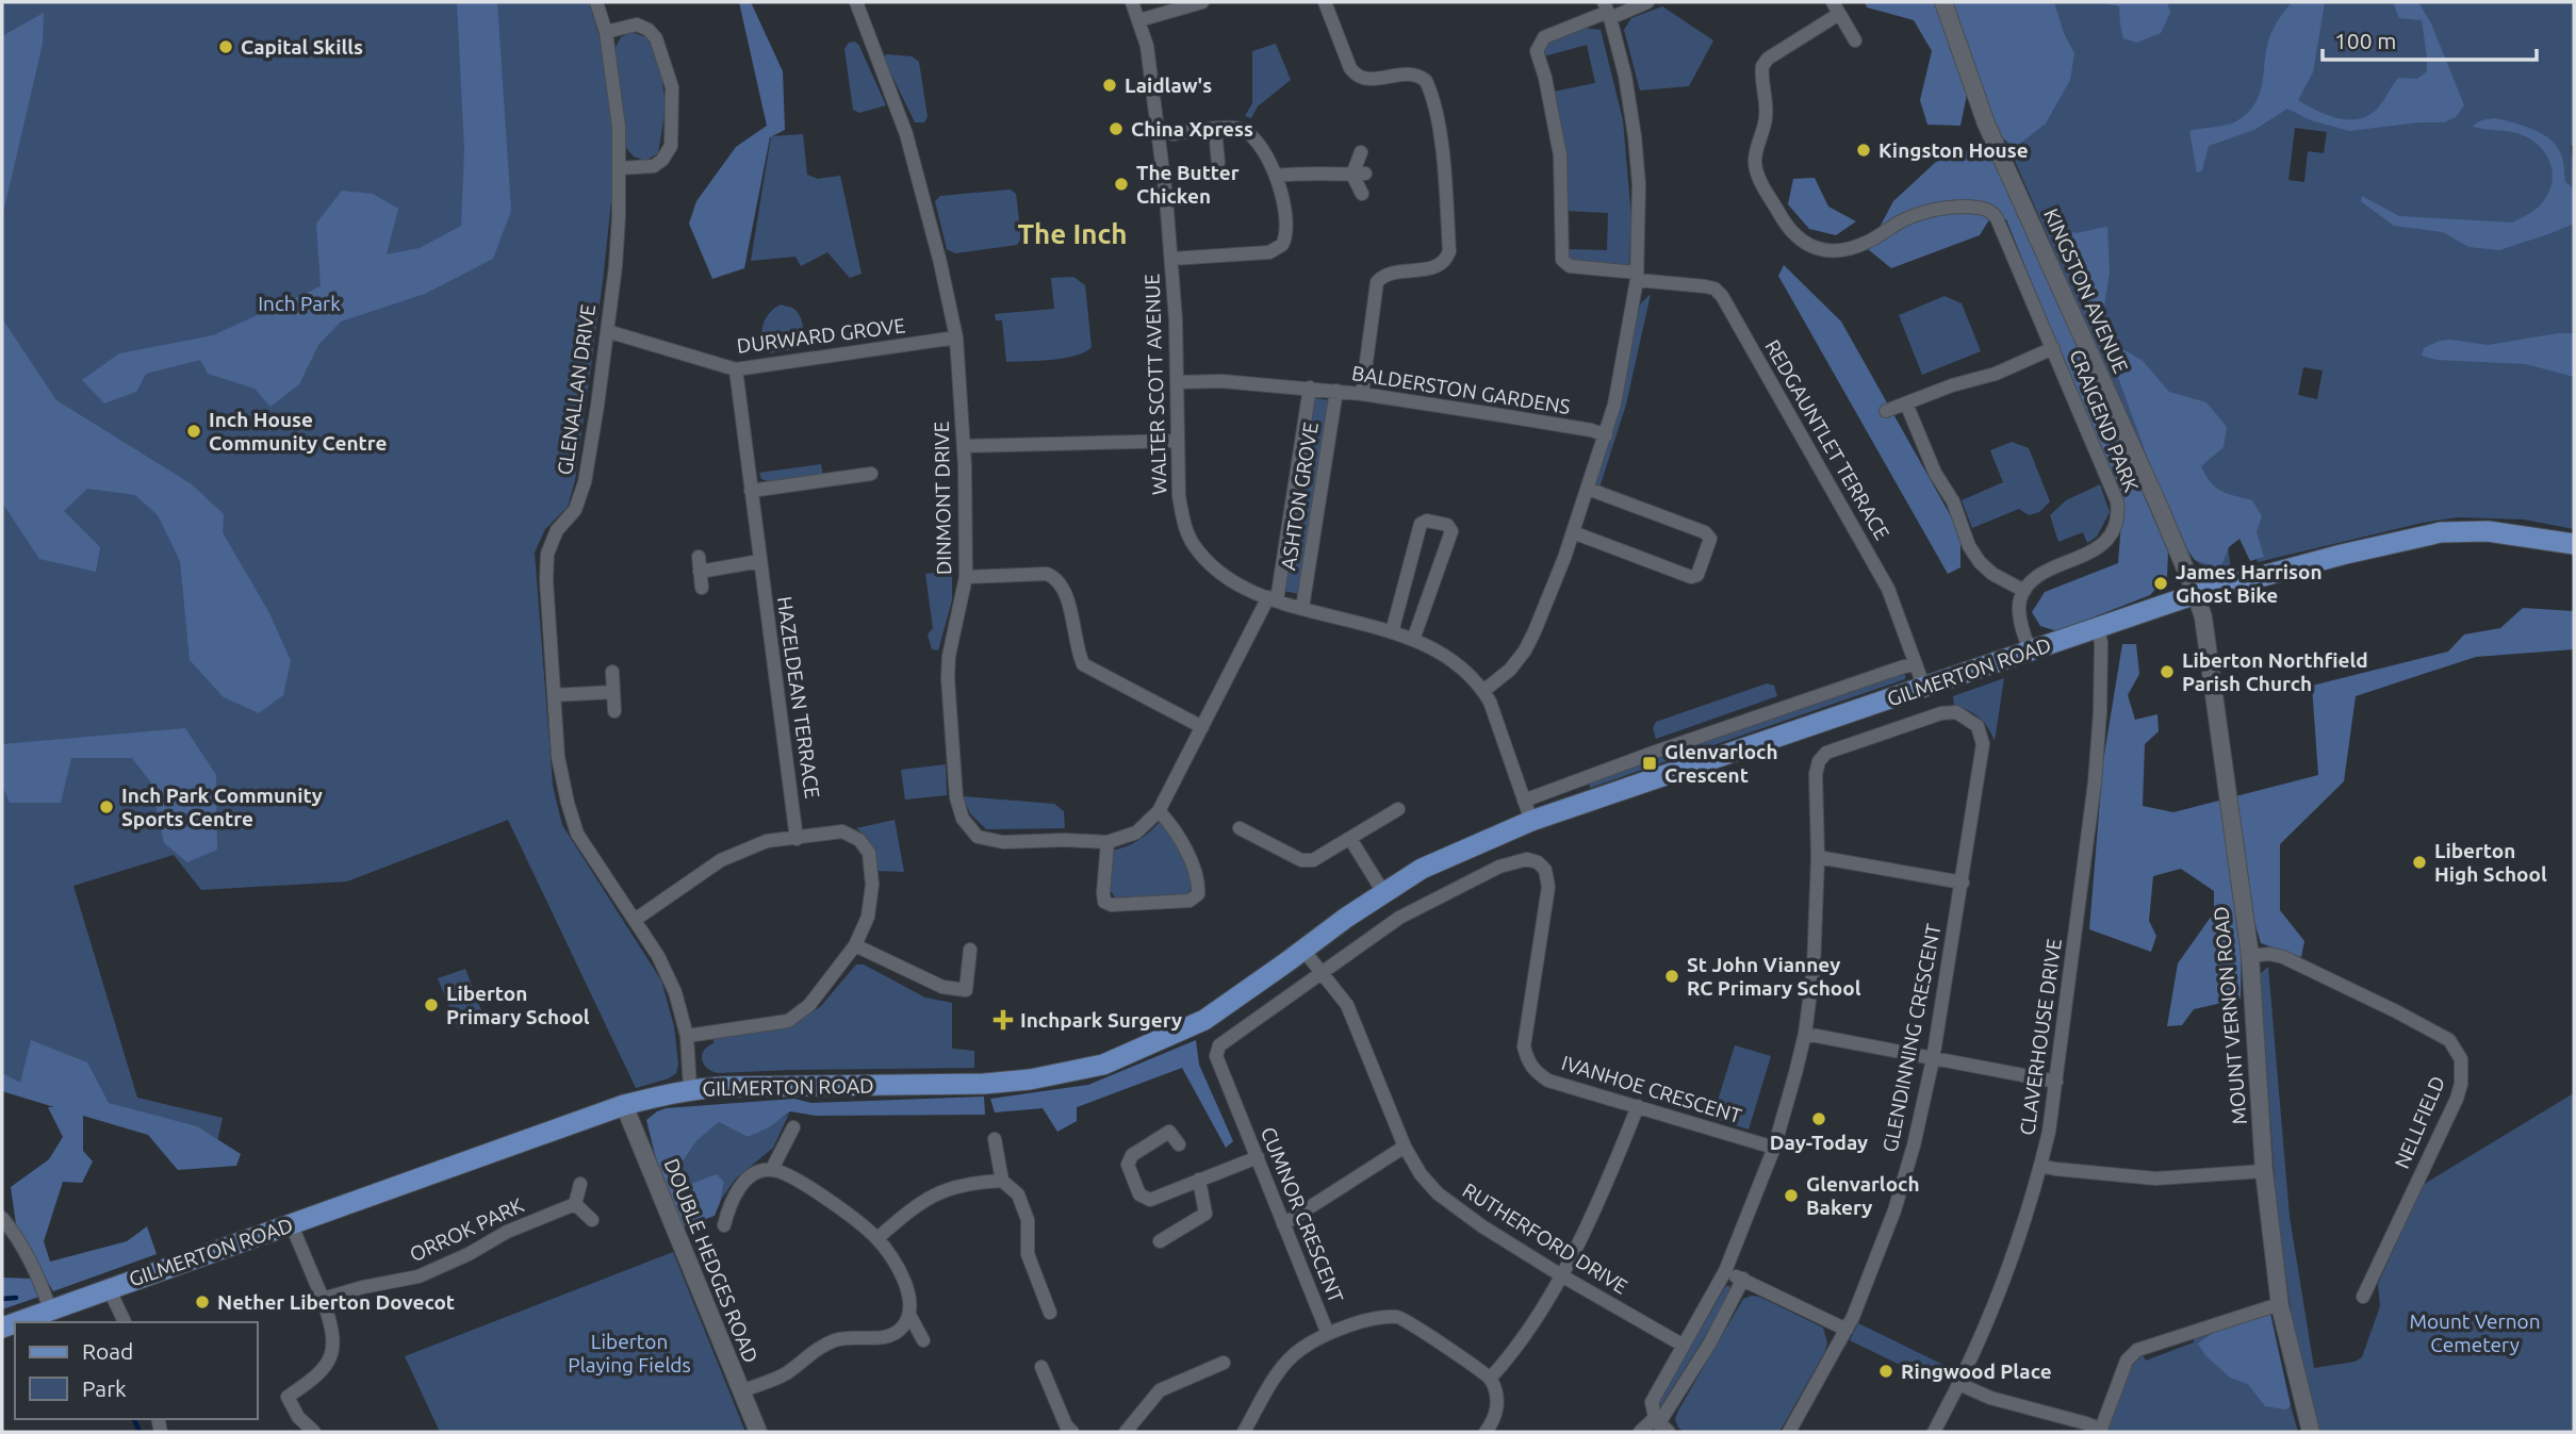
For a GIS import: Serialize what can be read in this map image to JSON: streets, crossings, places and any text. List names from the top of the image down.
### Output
{
  "streets": {
    "main road": ["GILMERTON ROAD"],
    "street": [
      "KINGSTON AVENUE",
      "DURWARD GROVE",
      "WALTER SCOTT AVENUE",
      "GLENALLAN DRIVE",
      "BALDERSTON GARDENS",
      "CRAIGEND PARK",
      "REDGAUNTLET TERRACE",
      "ASHTON GROVE",
      "DINMONT DRIVE",
      "HAZELDEAN TERRACE",
      "MOUNT VERNON ROAD",
      "CLAVERHOUSE DRIVE",
      "GLENDINNING CRESCENT",
      "IVANHOE CRESCENT",
      "NELLFIELD",
      "CUMNOR CRESCENT",
      "ORROK PARK",
      "RUTHERFORD DRIVE",
      "DOUBLE HEDGES ROAD"
    ]
  },
  "crossings": [
    ["KINGSTON AVENUE", "GILMERTON ROAD"],
    ["KINGSTON AVENUE", "MOUNT VERNON ROAD"],
    ["DURWARD GROVE", "GLENALLAN DRIVE"],
    ["DURWARD GROVE", "DINMONT DRIVE"],
    ["DURWARD GROVE", "HAZELDEAN TERRACE"],
    ["WALTER SCOTT AVENUE", "BALDERSTON GARDENS"],
    ["WALTER SCOTT AVENUE", "ASHTON GROVE"],
    ["WALTER SCOTT AVENUE", "DINMONT DRIVE"],
    ["WALTER SCOTT AVENUE", "GILMERTON ROAD"],
    ["GLENALLAN DRIVE", "GILMERTON ROAD"],
    ["BALDERSTON GARDENS", "ASHTON GROVE"],
    ["REDGAUNTLET TERRACE", "GILMERTON ROAD"],
    ["ASHTON GROVE", "DINMONT DRIVE"],
    ["GILMERTON ROAD", "MOUNT VERNON ROAD"],
    ["GILMERTON ROAD", "CLAVERHOUSE DRIVE"],
    ["GILMERTON ROAD", "RUTHERFORD DRIVE"],
    ["GILMERTON ROAD", "DOUBLE HEDGES ROAD"],
    ["MOUNT VERNON ROAD", "NELLFIELD"],
    ["IVANHOE CRESCENT", "CUMNOR CRESCENT"],
    ["IVANHOE CRESCENT", "RUTHERFORD DRIVE"],
    ["CUMNOR CRESCENT", "RUTHERFORD DRIVE"]
  ],
  "districts": ["The Inch"],
  "parks": ["Inch Park", "Mount Vernon Cemetery", "Liberton Playing Fields"],
  "places": {
    "other": [
      "Capital Skills",
      "Laidlaw's",
      "China Xpress",
      "Kingston House",
      "The Butter Chicken",
      "Inch House Community Centre",
      "James Harrison Ghost Bike",
      "Liberton Northfield Parish Church",
      "Inch Park Community Sports Centre",
      "Liberton High School",
      "St John Vianney RC Primary School",
      "Liberton Primary School",
      "Day-Today",
      "Glenvarloch Bakery",
      "Nether Liberton Dovecot",
      "Ringwood Place"
    ],
    "transit": ["Glenvarloch Crescent"],
    "health": ["Inchpark Surgery"]
  },
  "legend": ["Road", "Park"],
  "scale_bar": "100 m"
}
